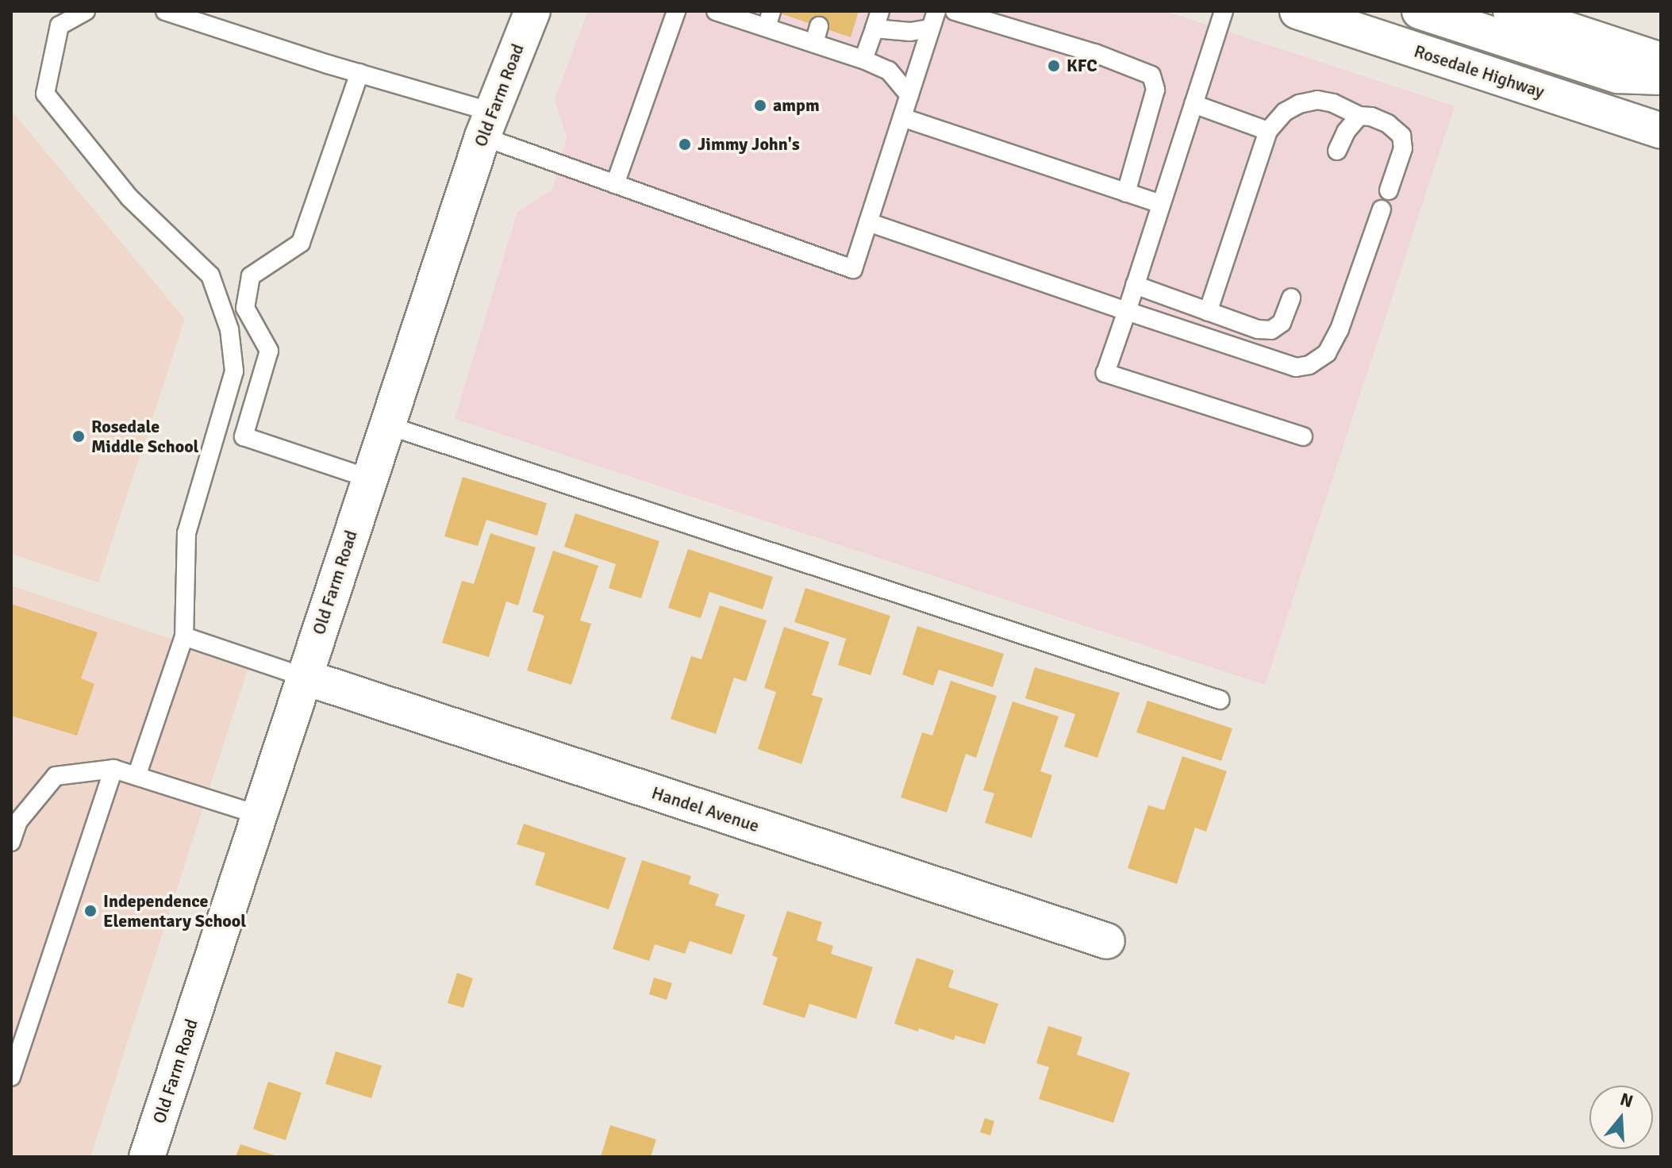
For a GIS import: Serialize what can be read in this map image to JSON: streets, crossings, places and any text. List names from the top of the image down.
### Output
{
  "streets": {
    "street": ["Rosedale Highway", "Old Farm Road", "Handel Avenue"]
  },
  "crossings": [
    ["Old Farm Road", "Handel Avenue"]
  ],
  "places": [
    "KFC",
    "ampm",
    "Jimmy John's",
    "Rosedale Middle School",
    "Independence Elementary School"
  ],
  "north": "top"
}
